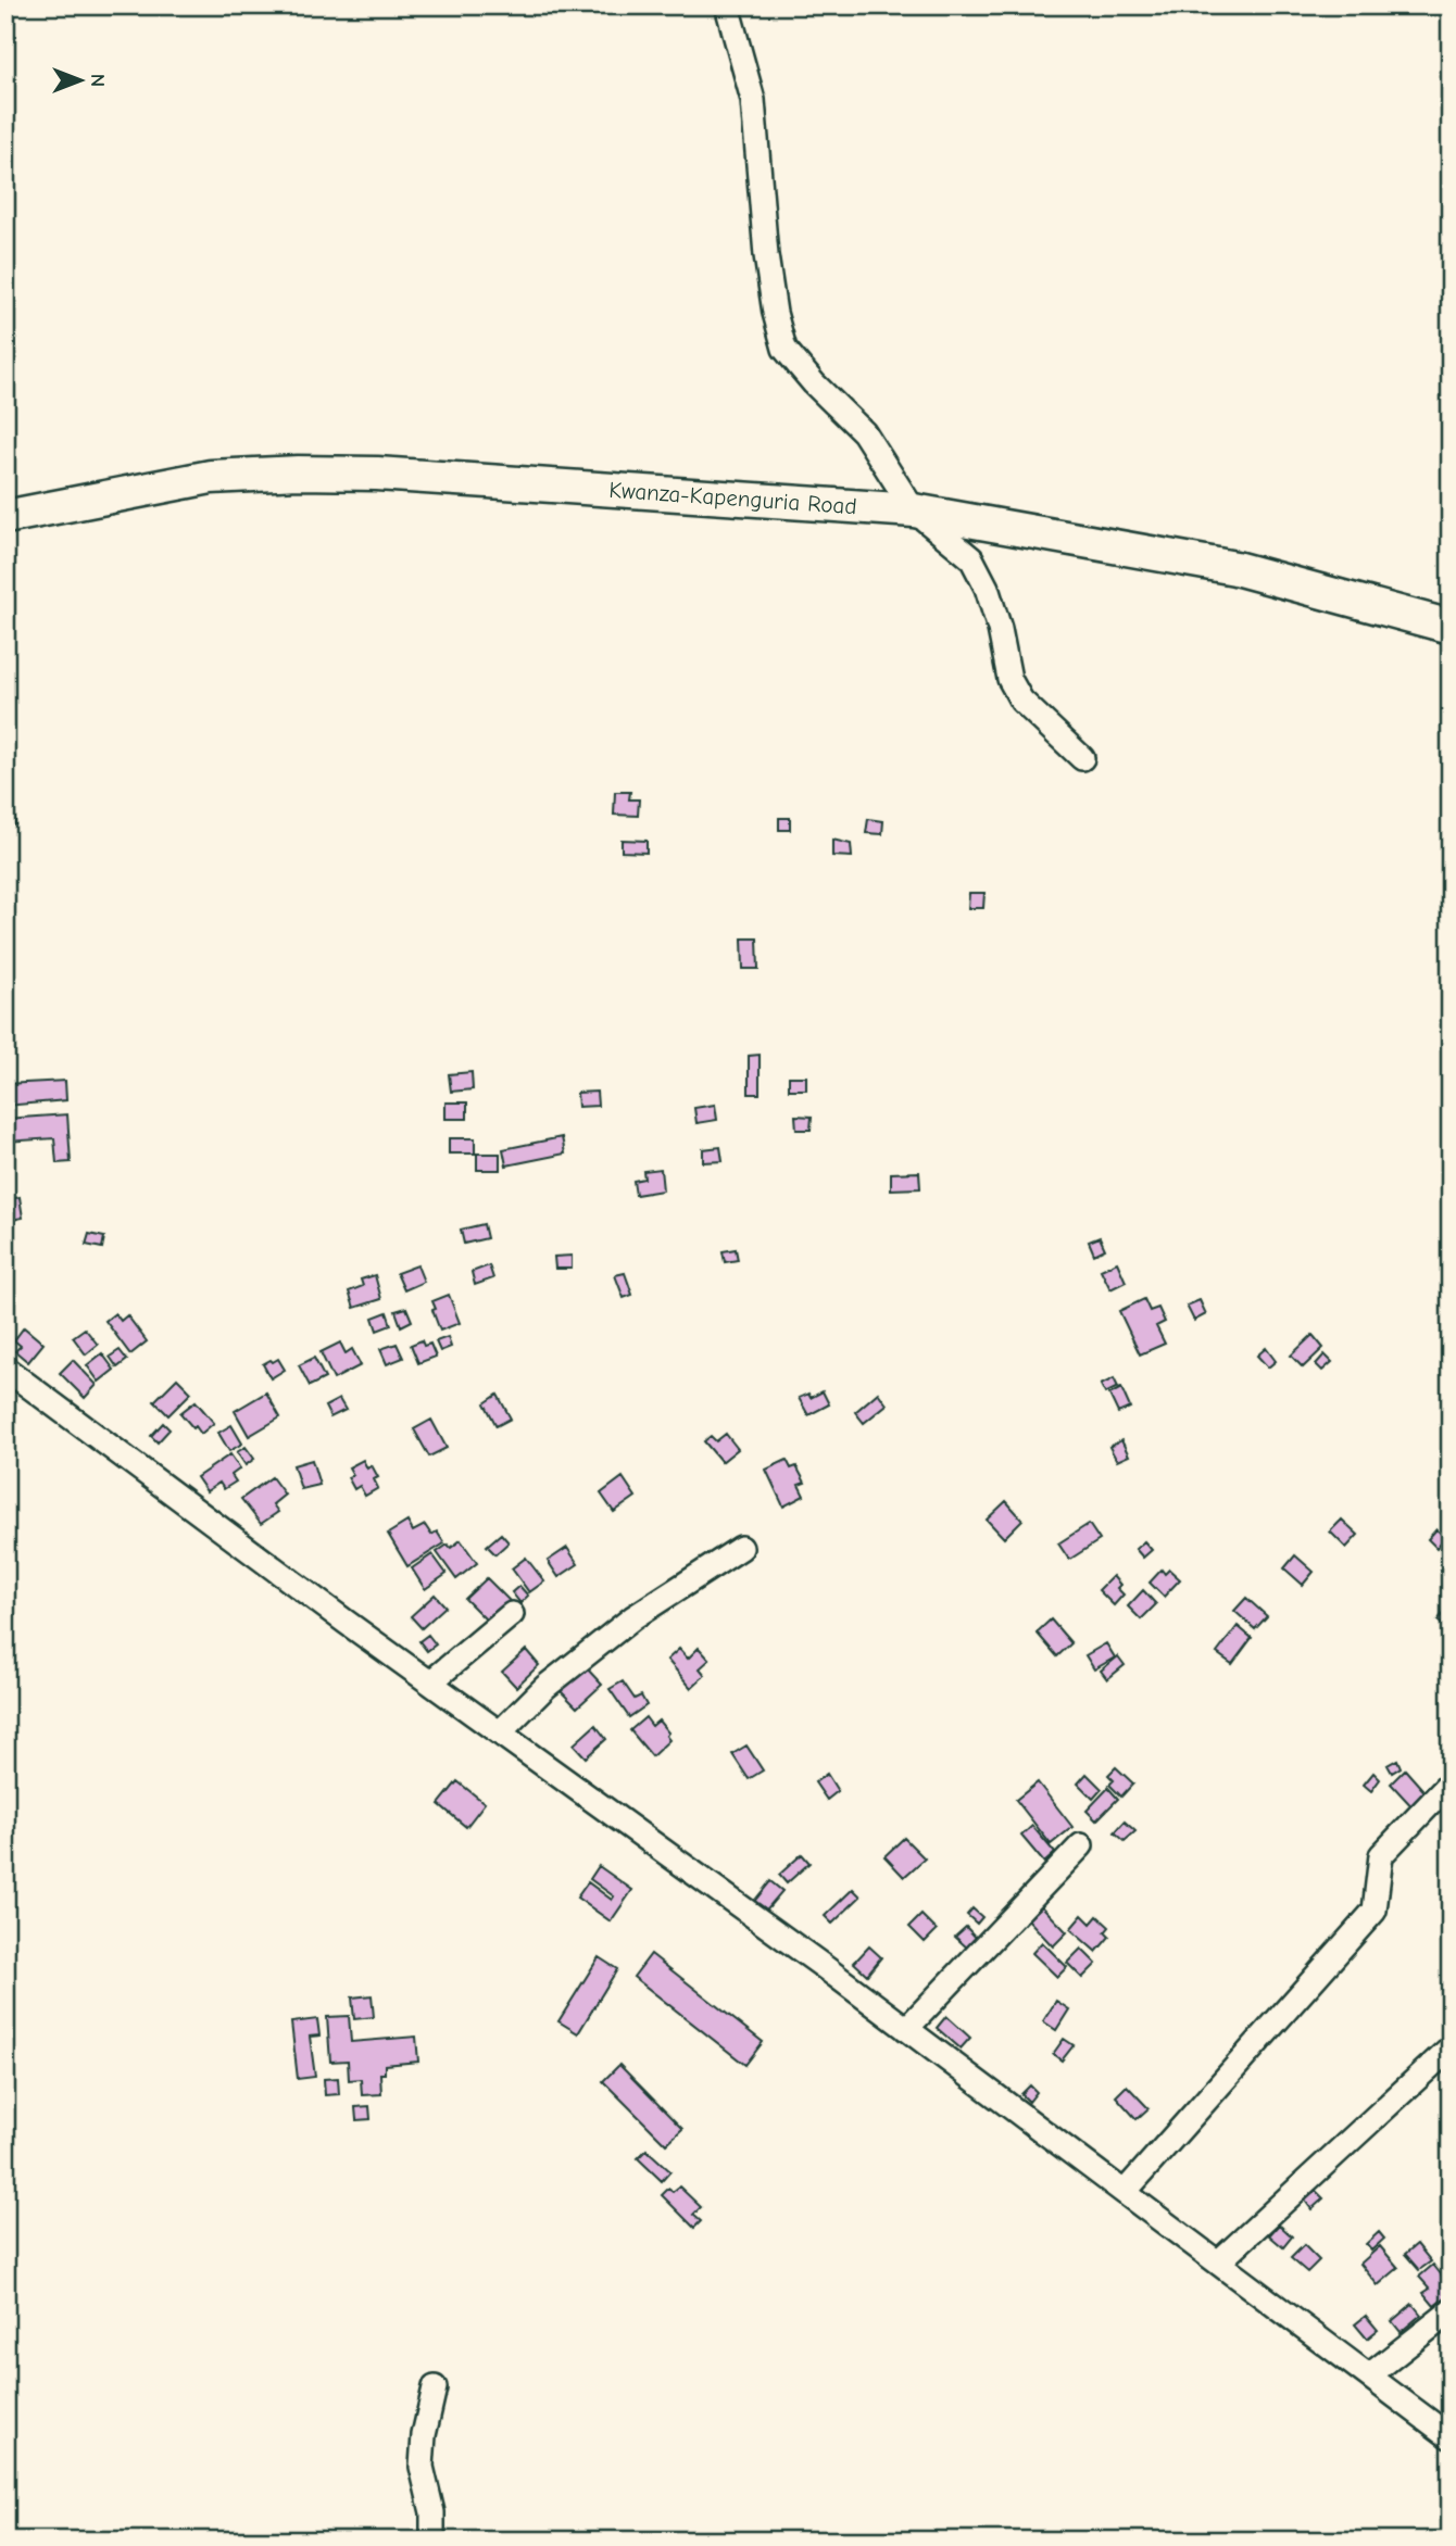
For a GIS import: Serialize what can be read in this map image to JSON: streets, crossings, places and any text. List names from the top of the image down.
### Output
{
  "streets": {
    "street": ["Kwanza-Kapenguria Road"]
  },
  "north": "right"
}
